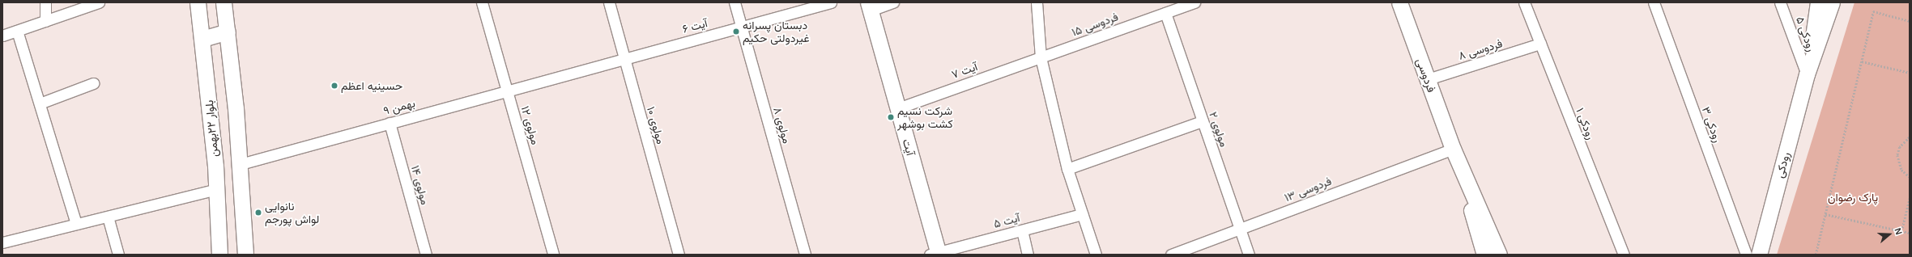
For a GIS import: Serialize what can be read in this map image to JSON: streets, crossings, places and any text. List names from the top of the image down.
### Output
{
  "streets": {
    "main road": [
      "فردوسی",
      "بلوار ۲۲بهمن",
      "آیت",
      "رودکی"
    ],
    "street": [
      "فردوسی ۱۵",
      "آیت ۶",
      "رودکی ۵",
      "فردوسی ۸",
      "آیت ۷",
      "بهمن ۹",
      "رودکی ۱",
      "رودکی ۳",
      "مولوی ۱۲",
      "مولوی ۱۰",
      "مولوی ۸",
      "مولوی ۲",
      "مولوی ۱۴",
      "فردوسی ۱۳",
      "آیت ۵"
    ]
  },
  "crossings": [
    ["فردوسی ۱۵", "آیت ۷"],
    ["فردوسی ۱۵", "مولوی ۲"],
    ["آیت ۶", "بهمن ۹"],
    ["آیت ۶", "مولوی ۱۰"],
    ["آیت ۶", "مولوی ۸"],
    ["رودکی ۵", "رودکی"],
    ["فردوسی ۸", "فردوسی"],
    ["فردوسی ۸", "رودکی ۱"],
    ["آیت ۷", "آیت"],
    ["فردوسی", "فردوسی ۱۳"],
    ["بهمن ۹", "مولوی ۱۲"],
    ["بهمن ۹", "مولوی ۱۴"],
    ["مولوی ۲", "فردوسی ۱۳"],
    ["آیت", "آیت ۵"]
  ],
  "parks": ["پارک رضوان"],
  "places": [
    "دبستان پسرانه غیردولتی حکیم",
    "حسینیه اعظم",
    "شرکت نسیم کشت بوشهر",
    "نانوایی لواش پورجم"
  ],
  "north": "right"
}
